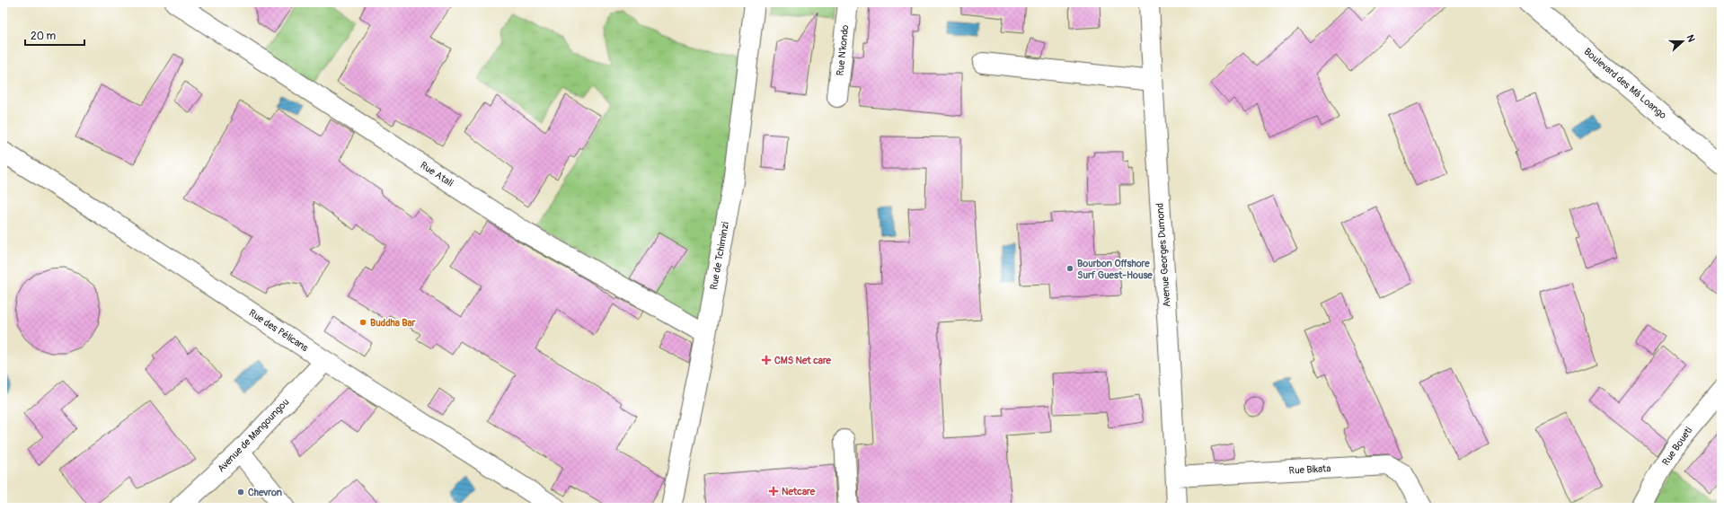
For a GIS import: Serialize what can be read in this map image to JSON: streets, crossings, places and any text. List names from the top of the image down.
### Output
{
  "streets": {
    "street": [
      "Rue N'kondo",
      "Boulevard des Mâ Loango",
      "Rue Atali",
      "Avenue Georges Dumond",
      "Rue de Tchiminzi",
      "Rue des Pélicans",
      "Avenue de Mangoungou",
      "Rue Boueti",
      "Rue Bikata"
    ]
  },
  "crossings": [
    ["Rue Atali", "Rue de Tchiminzi"],
    ["Avenue Georges Dumond", "Rue Bikata"],
    ["Rue des Pélicans", "Avenue de Mangoungou"]
  ],
  "places": {
    "other": ["Bourbon Offshore Surf Guest-House", "Buddha Bar", "Chevron"],
    "health": ["CMS Net care", "Netcare"]
  },
  "scale_bar": "20 m",
  "north": "right"
}
